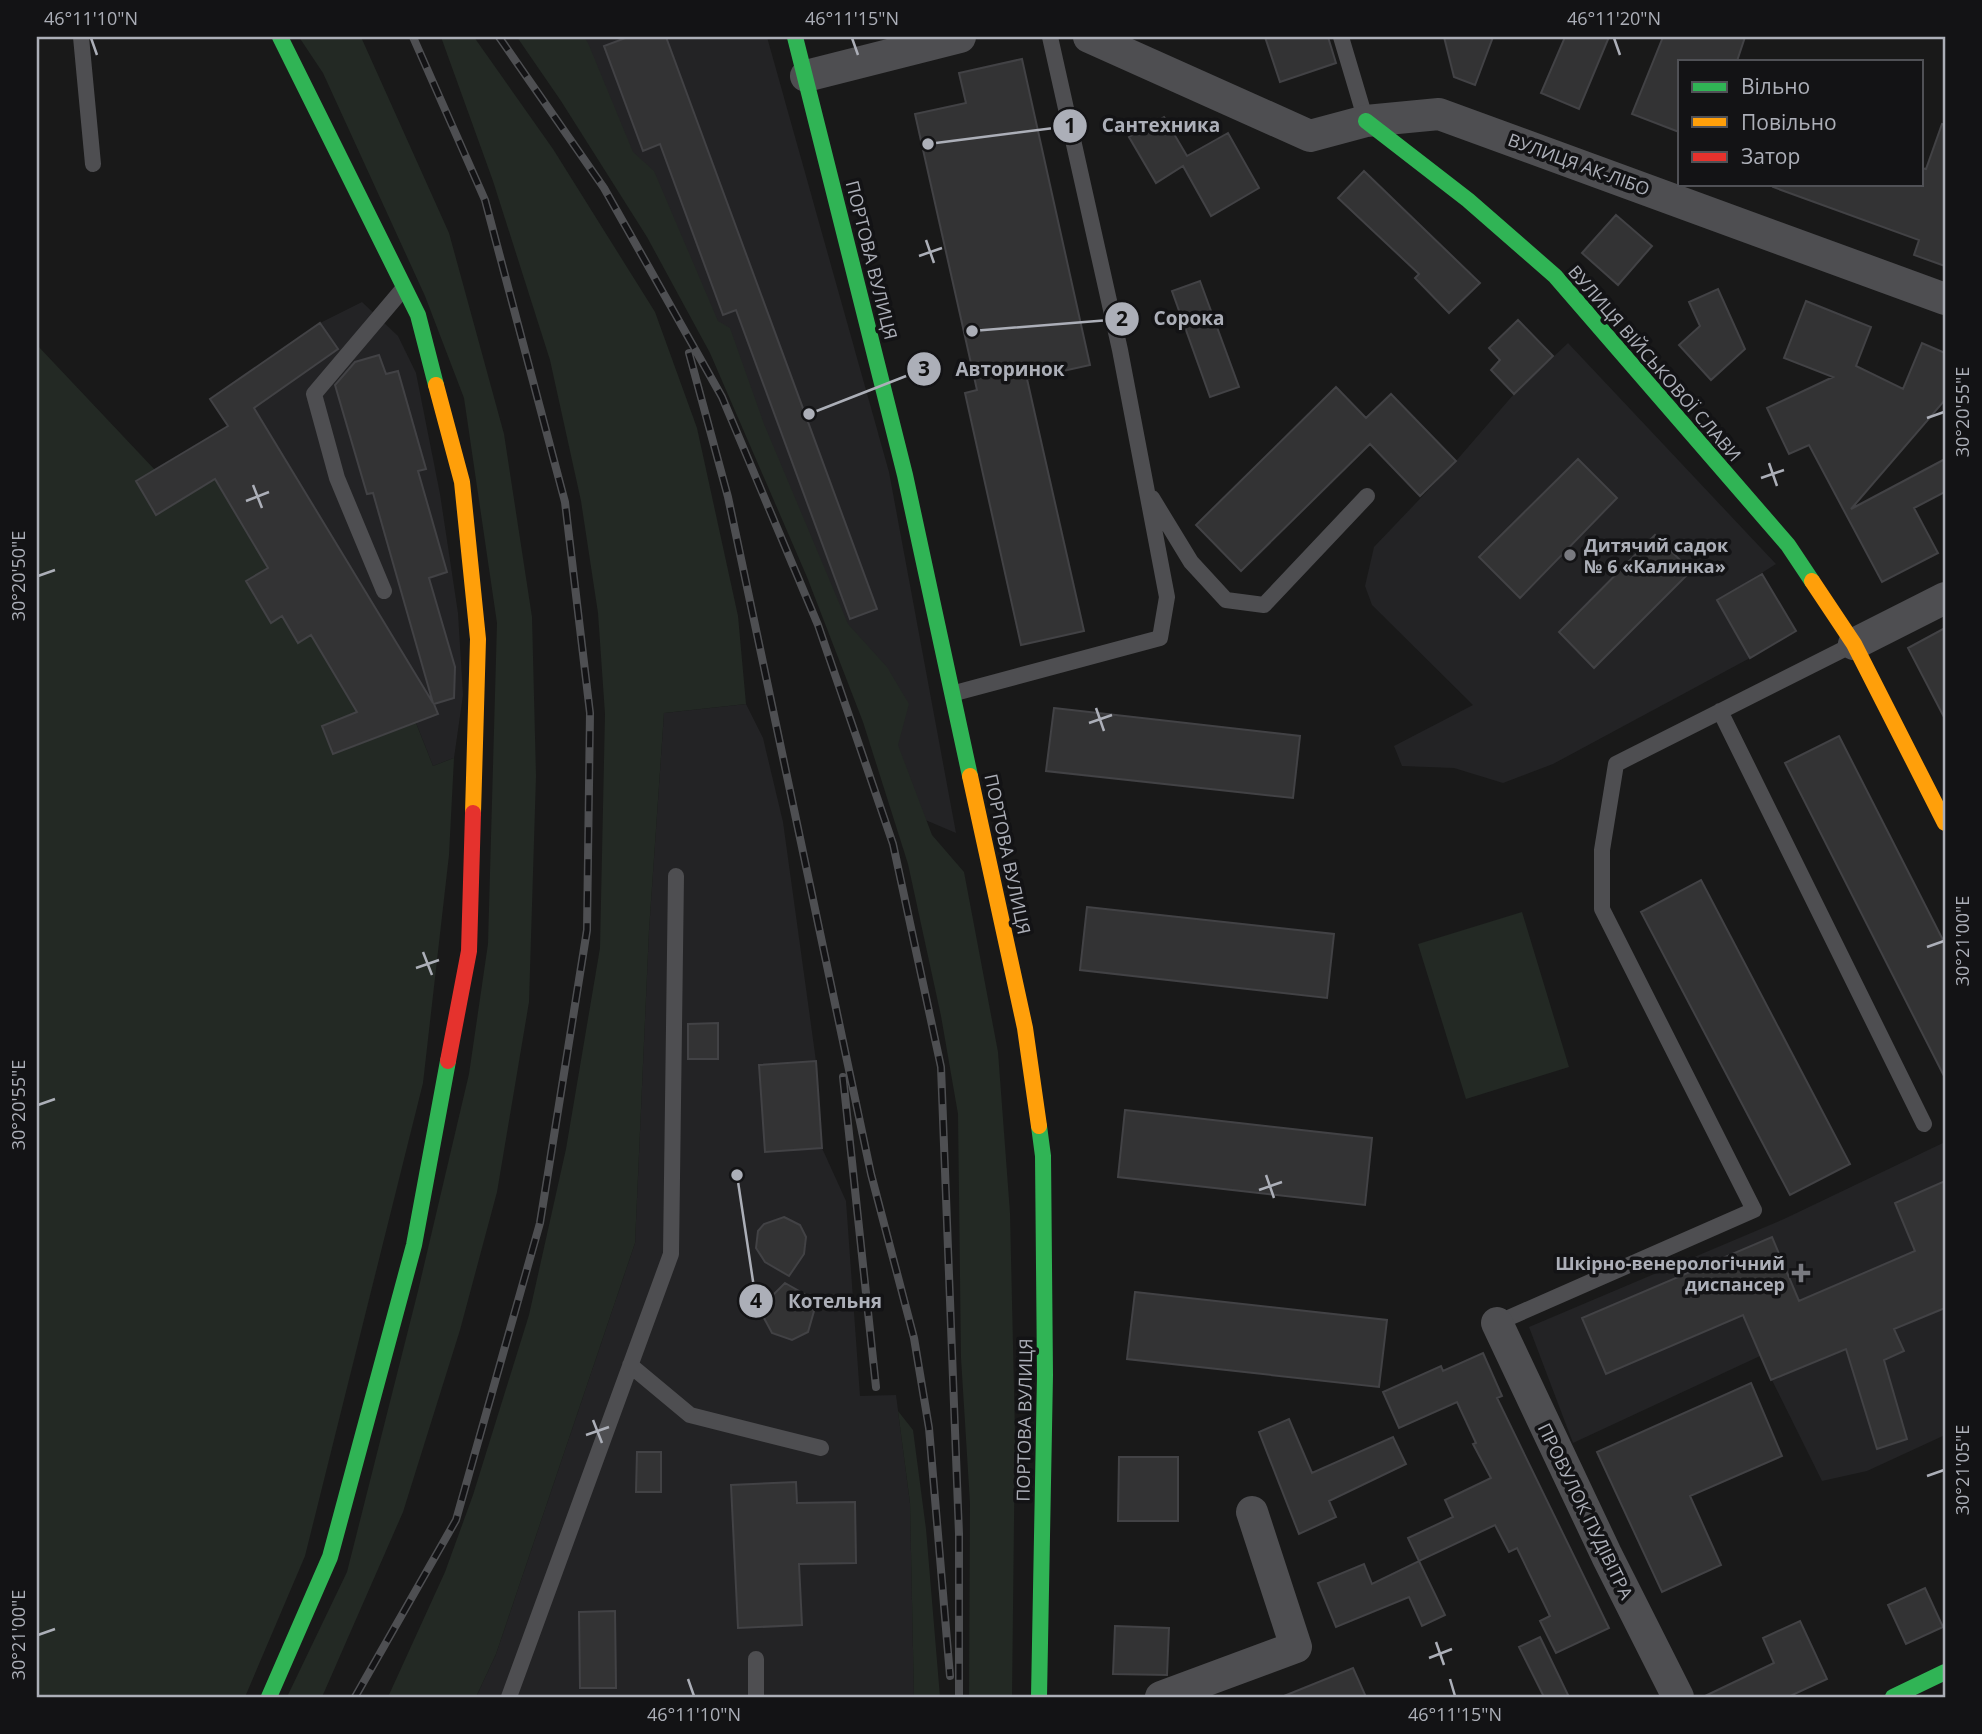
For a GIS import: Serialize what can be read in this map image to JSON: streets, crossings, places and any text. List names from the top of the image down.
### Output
{
  "streets": {
    "street": [
      "ВУЛИЦЯ АК-ЛІБО",
      "ПОРТОВА ВУЛИЦЯ",
      "ВУЛИЦЯ ВІЙСЬКОВОЇ СЛАВИ",
      "ПРОВУЛОК ПУДІВІТРА"
    ]
  },
  "crossings": [
    ["ВУЛИЦЯ АК-ЛІБО", "ВУЛИЦЯ ВІЙСЬКОВОЇ СЛАВИ"]
  ],
  "places": {
    "other": [
      "Сантехника",
      "Сорока",
      "Авторинок",
      "Дитячий садок № 6 «Калинка»",
      "Котельня"
    ],
    "health": ["Шкірно-венерологічний диспансер"]
  },
  "legend": ["Вільно", "Повільно", "Затор"],
  "coordinates": [
    "46°11'10\"N",
    "46°11'15\"N",
    "46°11'20\"N",
    "30°20'55\"E",
    "30°20'50\"E",
    "30°21'00\"E",
    "30°21'05\"E"
  ]
}
